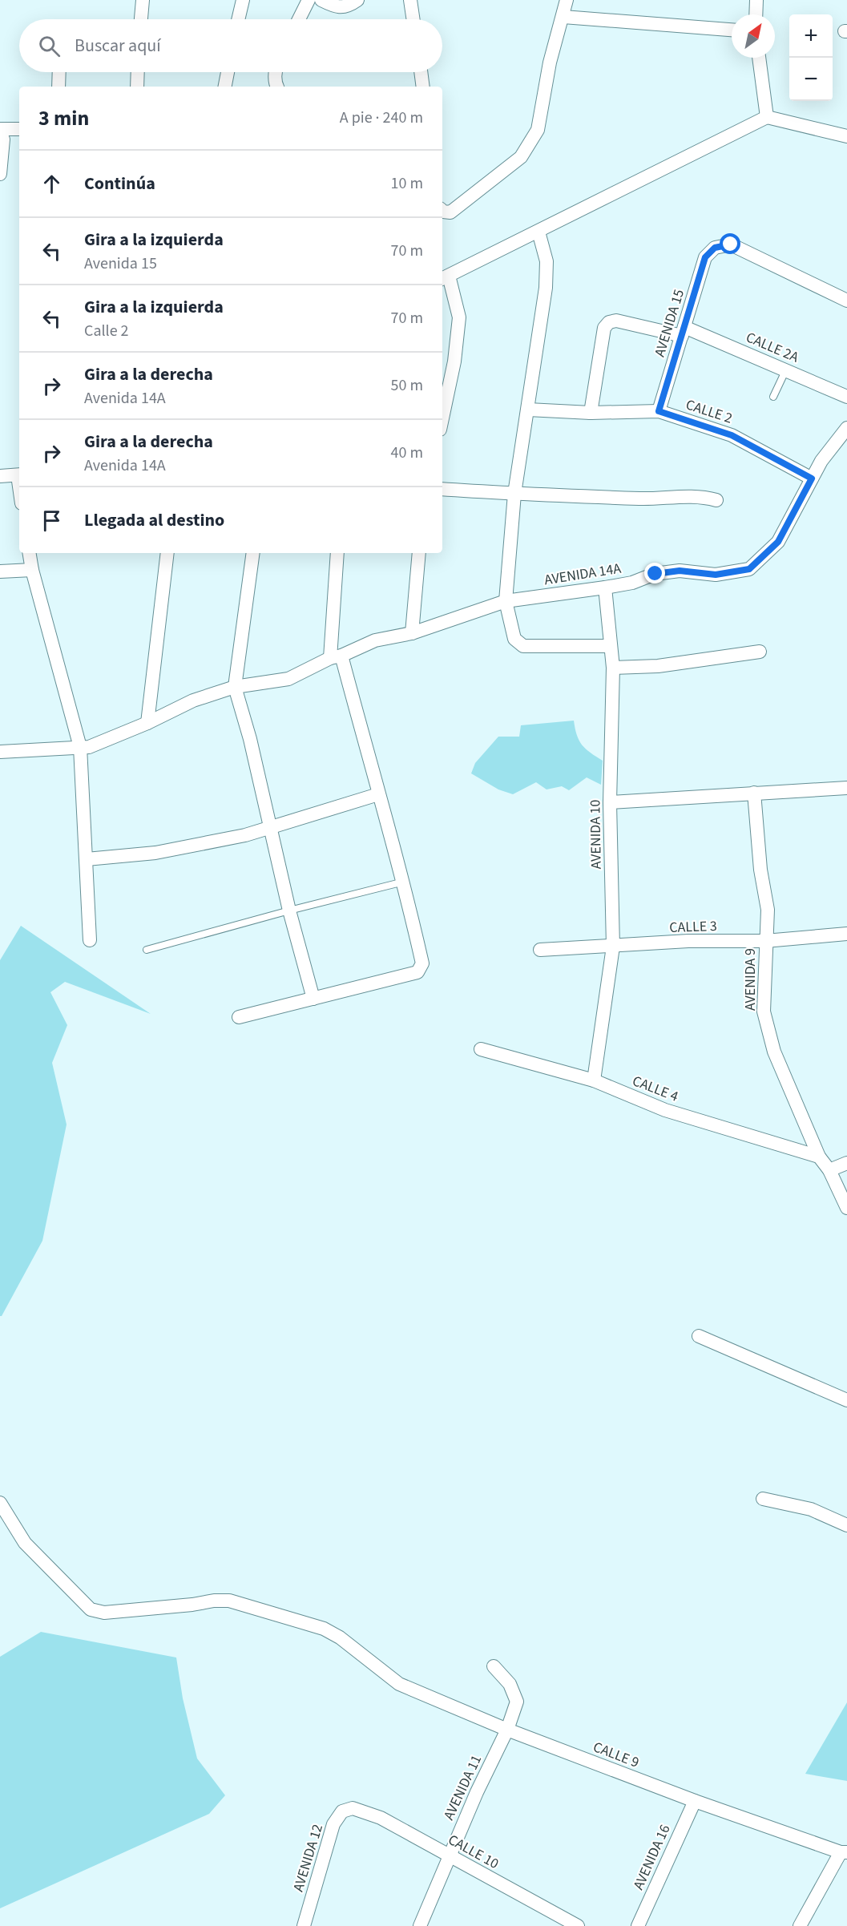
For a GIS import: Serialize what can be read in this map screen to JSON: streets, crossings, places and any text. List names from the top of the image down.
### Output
{
  "streets": {
    "street": [
      "AVENIDA 15",
      "CALLE 2A",
      "CALLE 2",
      "AVENIDA 14A",
      "AVENIDA 10",
      "CALLE 3",
      "AVENIDA 9",
      "CALLE 4",
      "CALLE 9",
      "AVENIDA 11",
      "CALLE 10",
      "AVENIDA 16",
      "AVENIDA 12"
    ]
  },
  "crossings": [
    ["AVENIDA 15", "CALLE 2A"],
    ["AVENIDA 15", "CALLE 2"],
    ["CALLE 2A", "CALLE 2"],
    ["CALLE 2", "AVENIDA 14A"],
    ["AVENIDA 14A", "AVENIDA 10"],
    ["AVENIDA 10", "CALLE 3"],
    ["AVENIDA 10", "CALLE 4"],
    ["CALLE 3", "AVENIDA 9"],
    ["AVENIDA 9", "CALLE 4"],
    ["CALLE 9", "AVENIDA 11"],
    ["CALLE 9", "AVENIDA 16"],
    ["AVENIDA 11", "CALLE 10"],
    ["CALLE 10", "AVENIDA 12"]
  ],
  "north": "top right",
  "page": {
    "map_buttons": ["+", "−"],
    "search": "Buscar aquí",
    "heading": ["3 min", "A pie · 240 m"],
    "list": [
      ["Continúa", "10 m"],
      ["Gira a la izquierda", "Avenida 15", "70 m"],
      ["Gira a la izquierda", "Calle 2", "70 m"],
      ["Gira a la derecha", "Avenida 14A", "50 m"],
      ["Gira a la derecha", "Avenida 14A", "40 m"],
      "Llegada al destino"
    ]
  }
}
